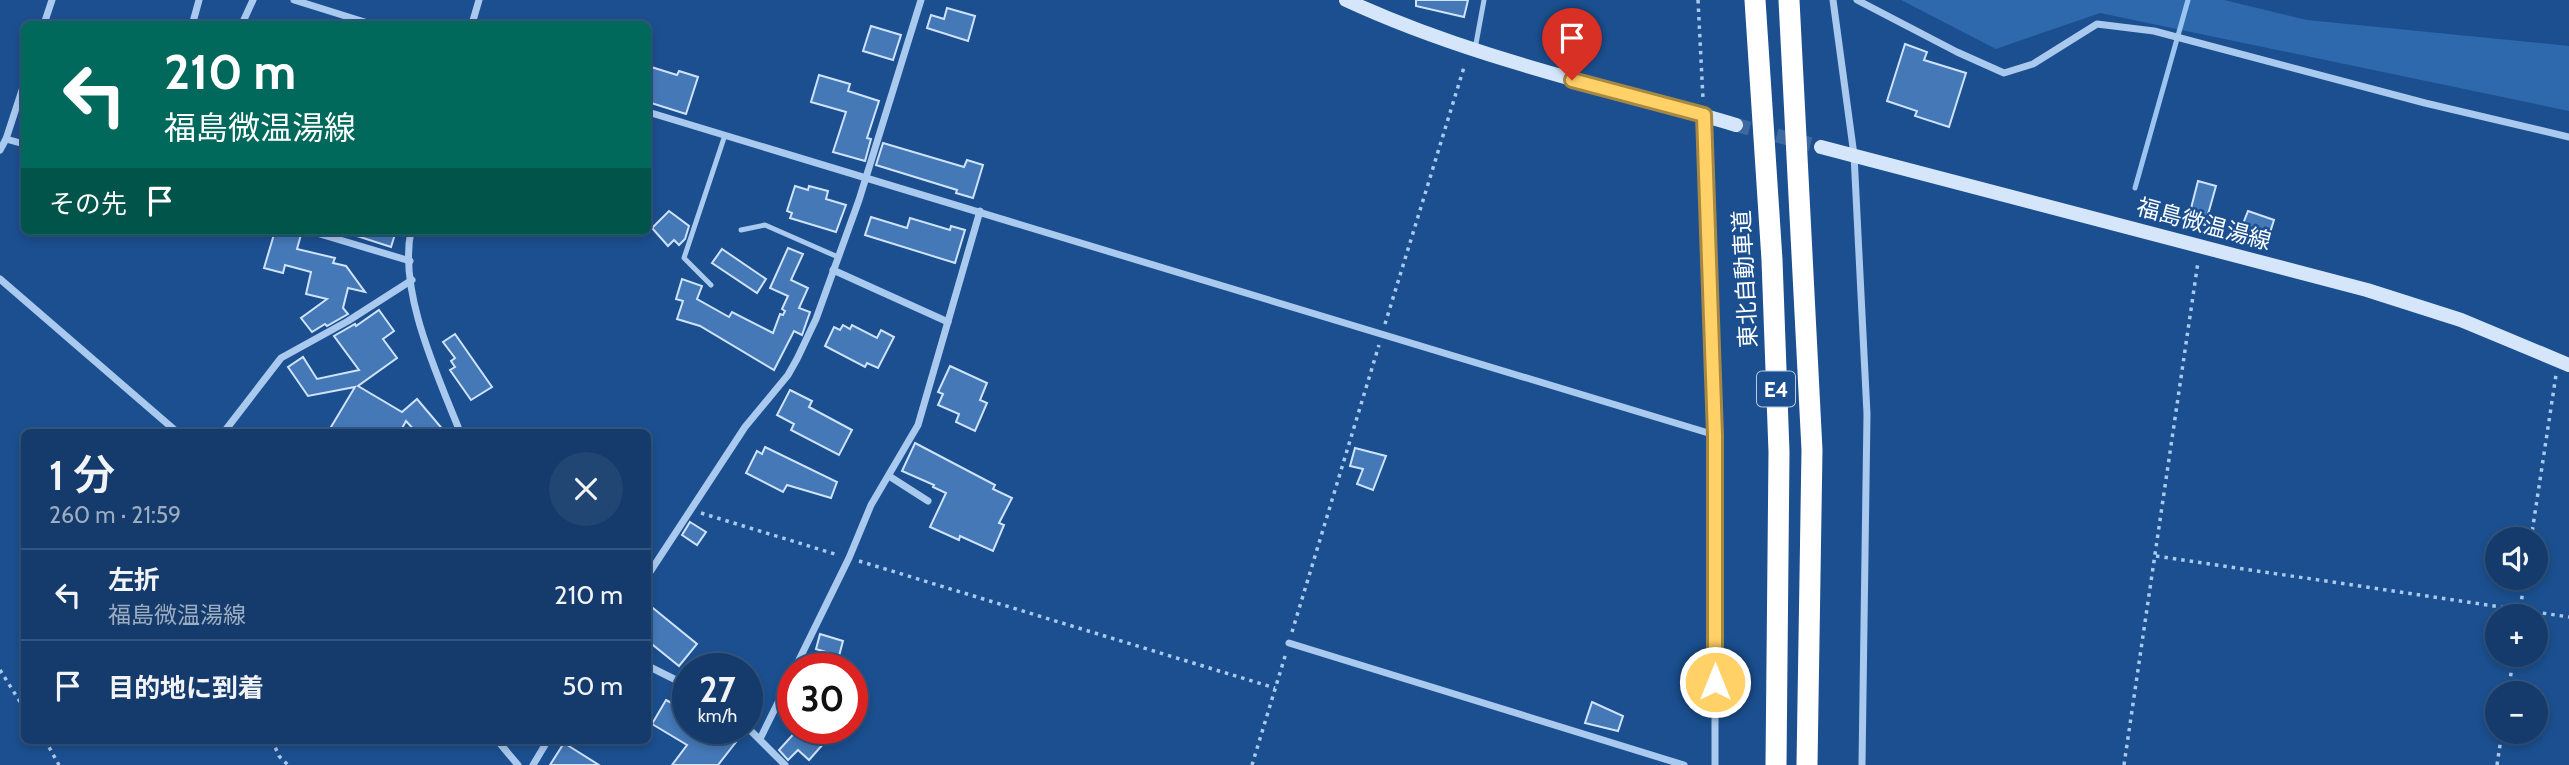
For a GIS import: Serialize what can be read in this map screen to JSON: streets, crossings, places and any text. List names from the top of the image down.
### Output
{
  "streets": {
    "highway": ["東北自動車道", "E4"],
    "main road": ["福島微温湯線"]
  },
  "page": {
    "turn": ["210 m", "福島微温湯線"],
    "then": "その先",
    "heading": ["1 分", "260 m · 21:59"],
    "map_buttons": ["+", "−"],
    "list": [
      {
        "name": "左折",
        "note": "福島微温湯線",
        "value": "210 m"
      },
      {
        "name": "目的地に到着",
        "value": "50 m"
      }
    ],
    "speed": "27 km/h",
    "limit": "30"
  }
}
